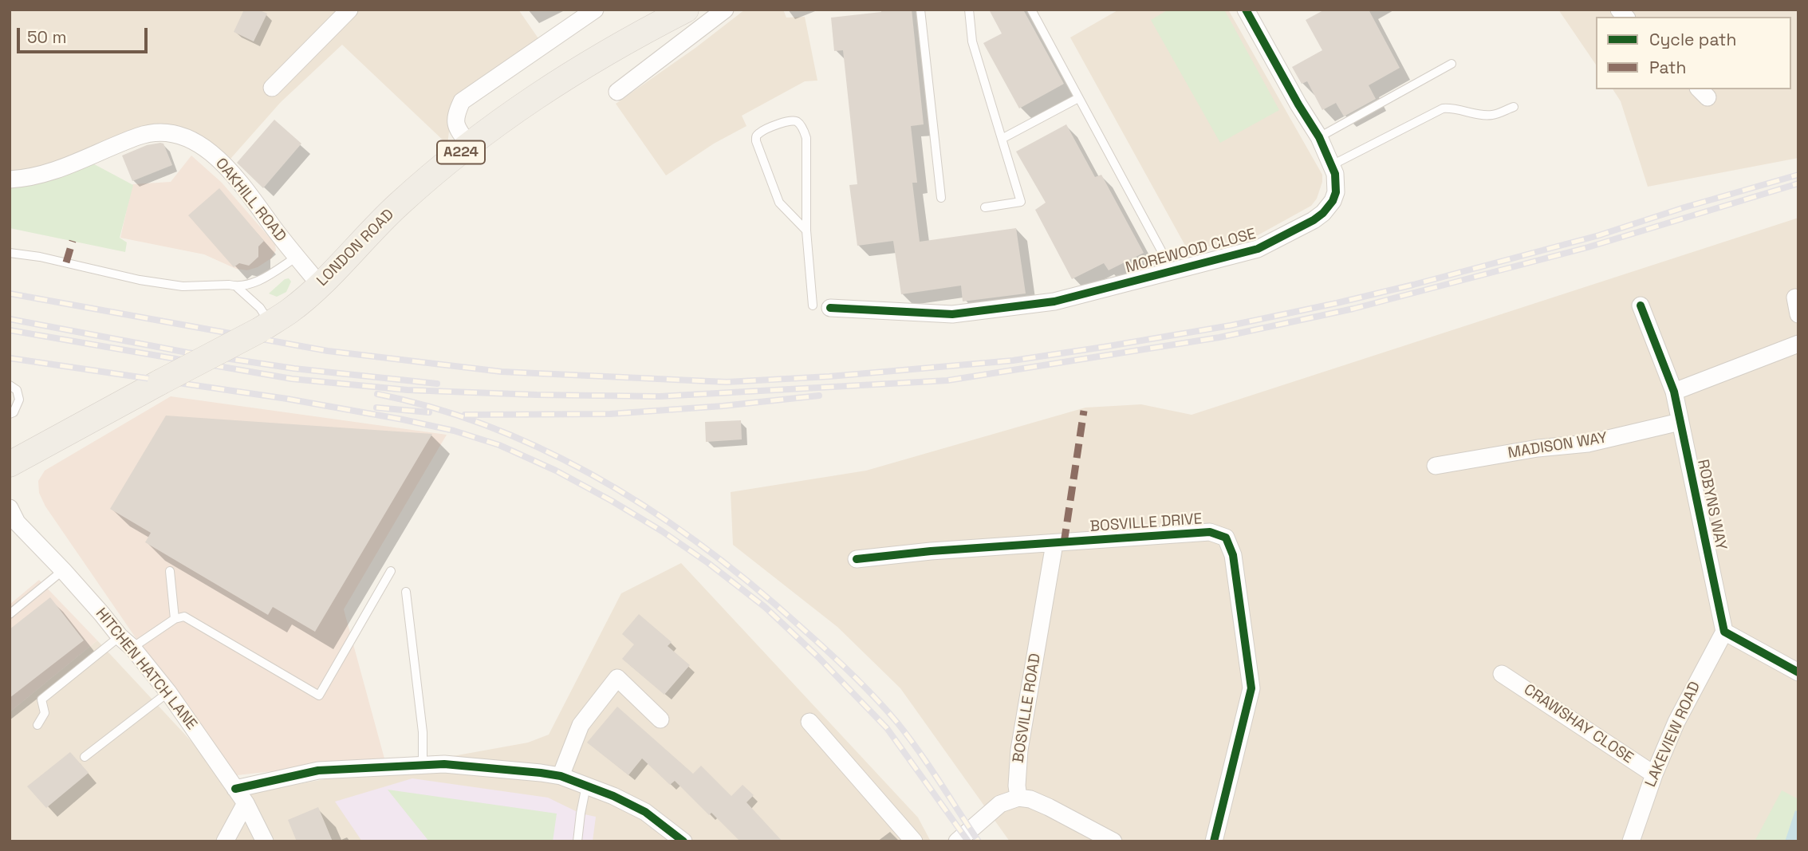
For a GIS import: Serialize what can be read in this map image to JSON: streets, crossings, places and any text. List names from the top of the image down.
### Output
{
  "streets": {
    "main road": ["A224", "LONDON ROAD"],
    "street": [
      "OAKHILL ROAD",
      "MOREWOOD CLOSE",
      "MADISON WAY",
      "ROBYNS WAY",
      "BOSVILLE DRIVE",
      "HITCHEN HATCH LANE",
      "BOSVILLE ROAD",
      "CRAWSHAY CLOSE",
      "LAKEVIEW ROAD"
    ]
  },
  "crossings": [
    ["OAKHILL ROAD", "LONDON ROAD"],
    ["MADISON WAY", "ROBYNS WAY"],
    ["ROBYNS WAY", "LAKEVIEW ROAD"],
    ["BOSVILLE DRIVE", "BOSVILLE ROAD"],
    ["CRAWSHAY CLOSE", "LAKEVIEW ROAD"]
  ],
  "legend": ["Cycle path", "Path"],
  "scale_bar": "50 m"
}
